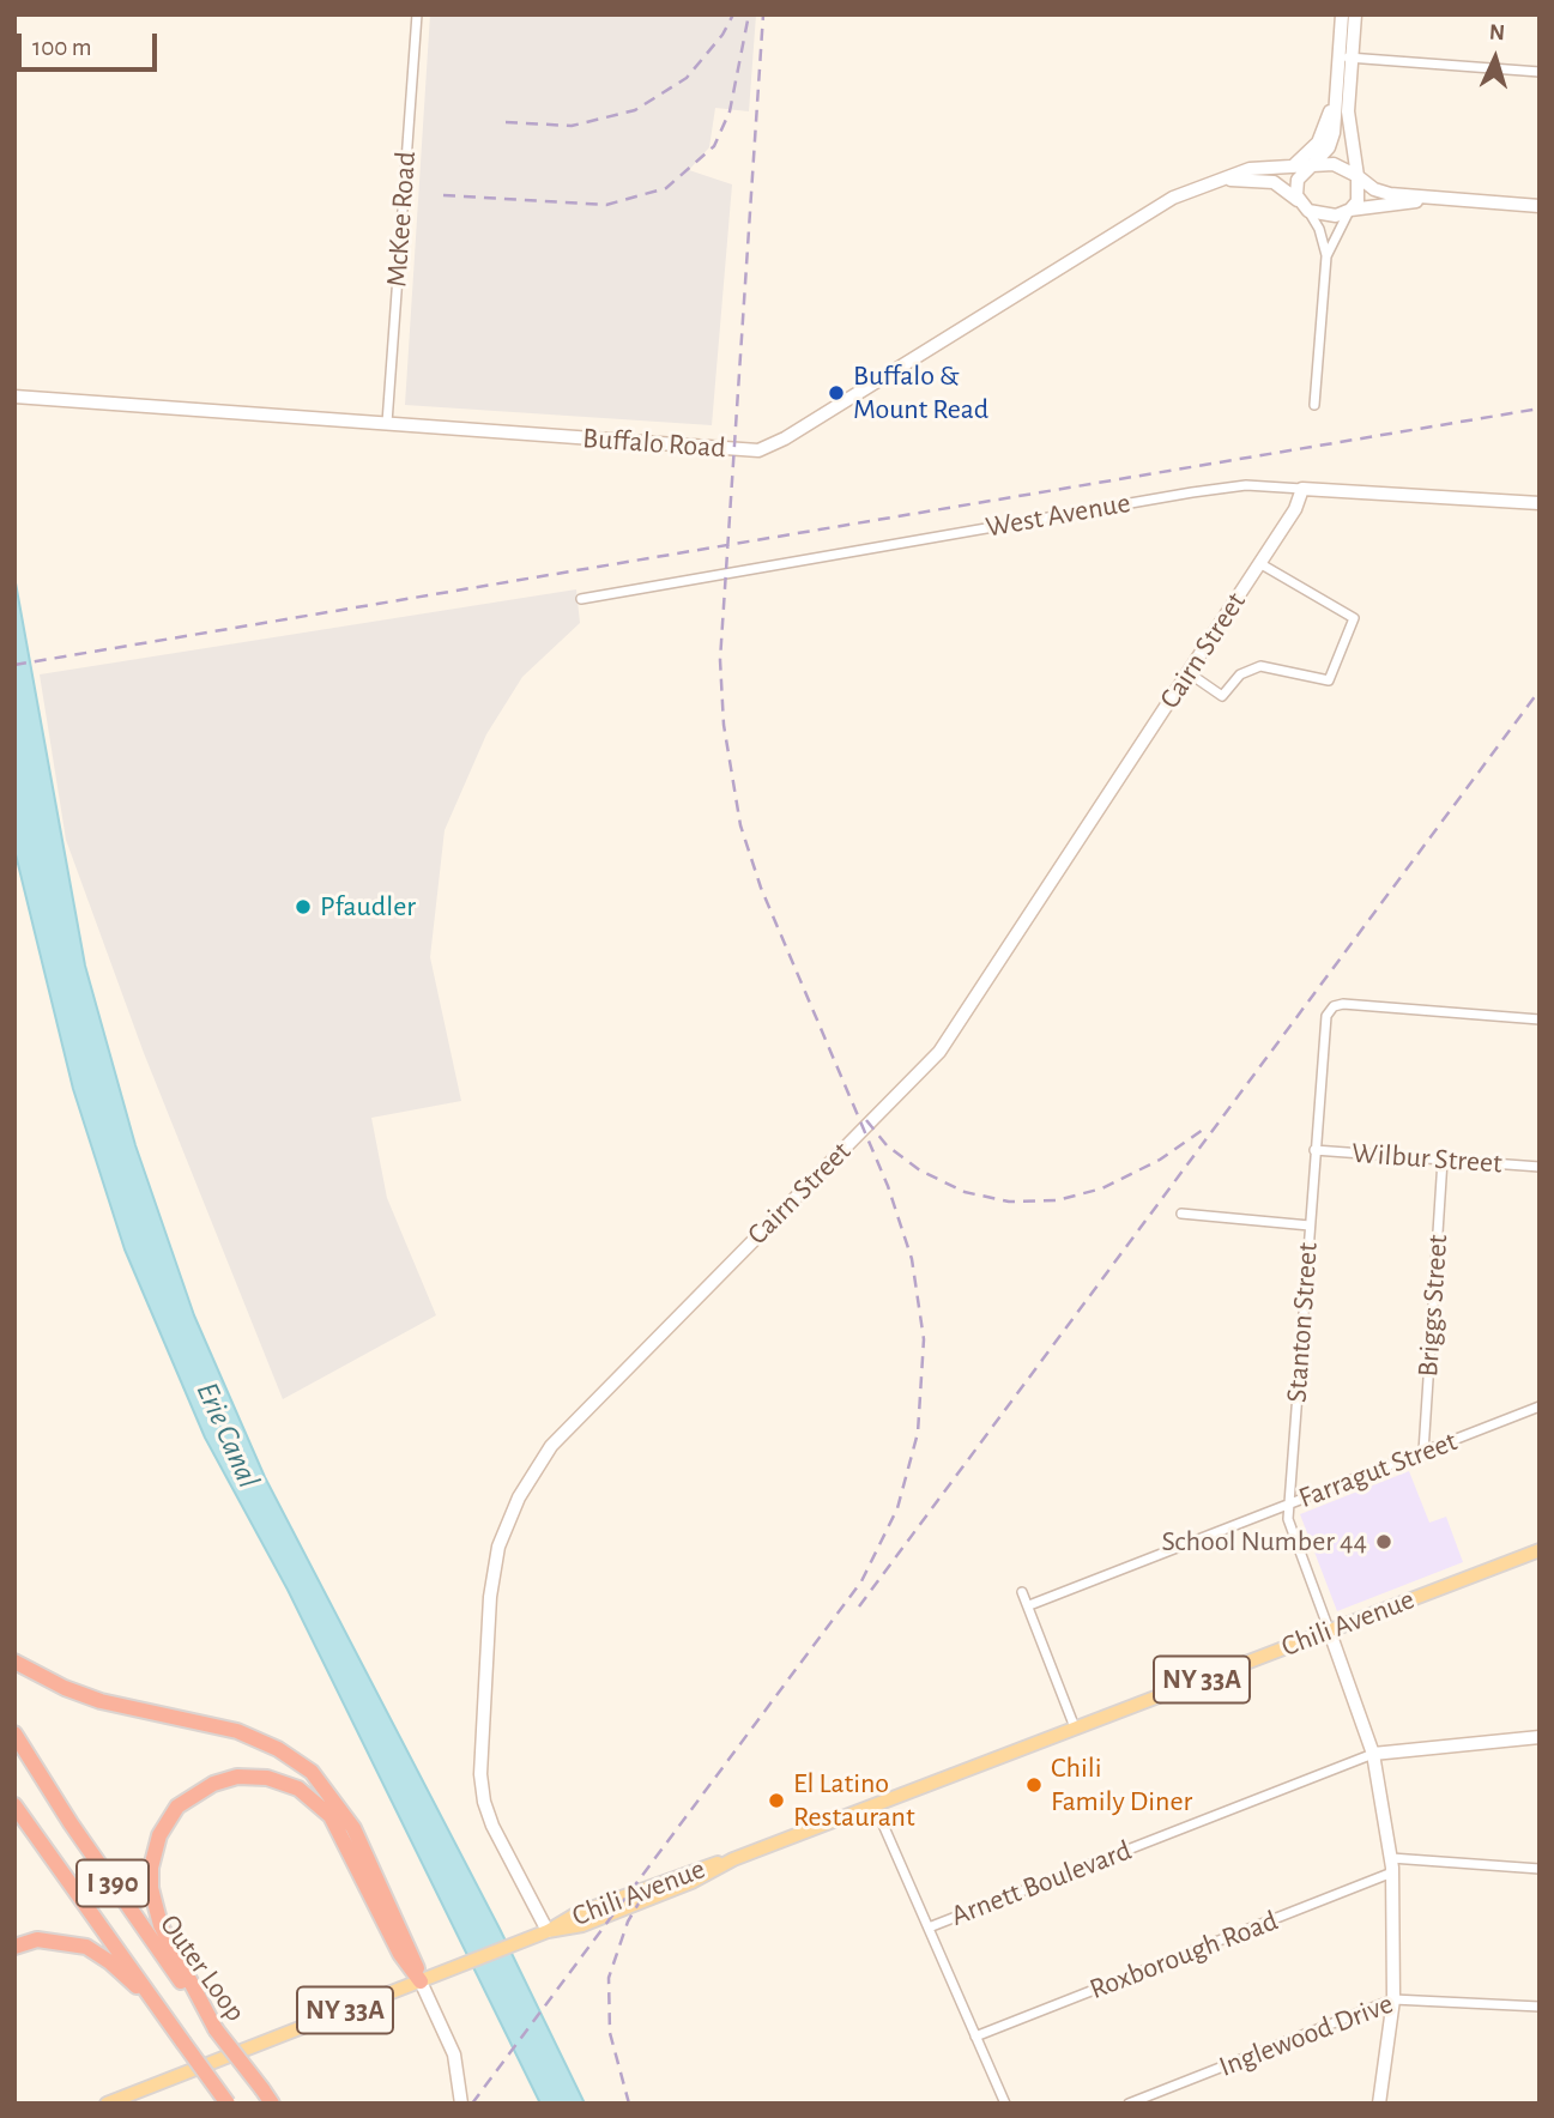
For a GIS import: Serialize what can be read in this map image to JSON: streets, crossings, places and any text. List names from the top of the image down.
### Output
{
  "streets": {
    "highway": ["I 390", "Outer Loop"],
    "main road": ["Chili Avenue", "NY 33A"],
    "street": [
      "McKee Road",
      "Buffalo Road",
      "West Avenue",
      "Cairn Street",
      "Wilbur Street",
      "Briggs Street",
      "Stanton Street",
      "Farragut Street",
      "Arnett Boulevard",
      "Roxborough Road",
      "Inglewood Drive"
    ]
  },
  "crossings": [
    ["McKee Road", "Buffalo Road"],
    ["West Avenue", "Cairn Street"],
    ["Cairn Street", "Chili Avenue"],
    ["Wilbur Street", "Briggs Street"],
    ["Wilbur Street", "Stanton Street"],
    ["Briggs Street", "Farragut Street"],
    ["Stanton Street", "Farragut Street"],
    ["Stanton Street", "Chili Avenue"]
  ],
  "water": ["Erie Canal"],
  "places": [
    "Buffalo & Mount Read",
    "Pfaudler",
    "School Number 44",
    "Chili Family Diner",
    "El Latino Restaurant"
  ],
  "scale_bar": "100 m",
  "north": "top"
}
